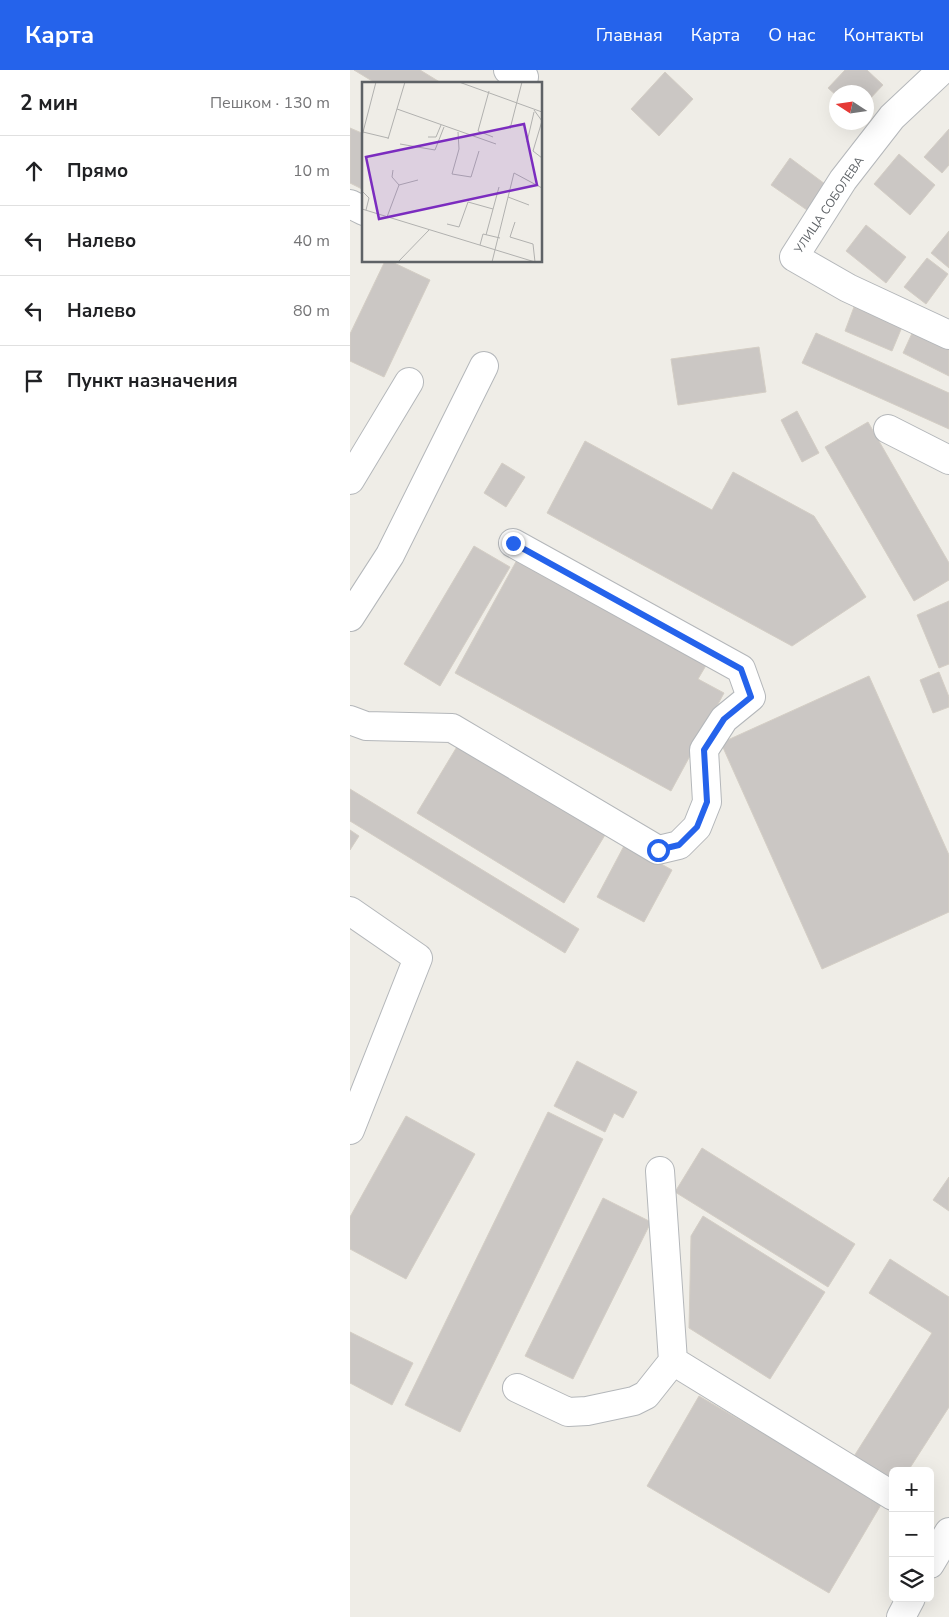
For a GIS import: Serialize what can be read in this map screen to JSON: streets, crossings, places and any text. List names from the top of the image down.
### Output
{
  "streets": {
    "street": ["УЛИЦА СОБОЛЕВА"]
  },
  "north": "left",
  "page": {
    "header": "Карта",
    "nav": [
      "Главная",
      "Карта",
      "О нас",
      "Контакты"
    ],
    "heading": ["2 мин", "Пешком · 130 m"],
    "list": [
      ["Прямо", "10 m"],
      ["Налево", "40 m"],
      ["Налево", "80 m"],
      "Пункт назначения"
    ],
    "map_buttons": ["+", "−"]
  }
}
